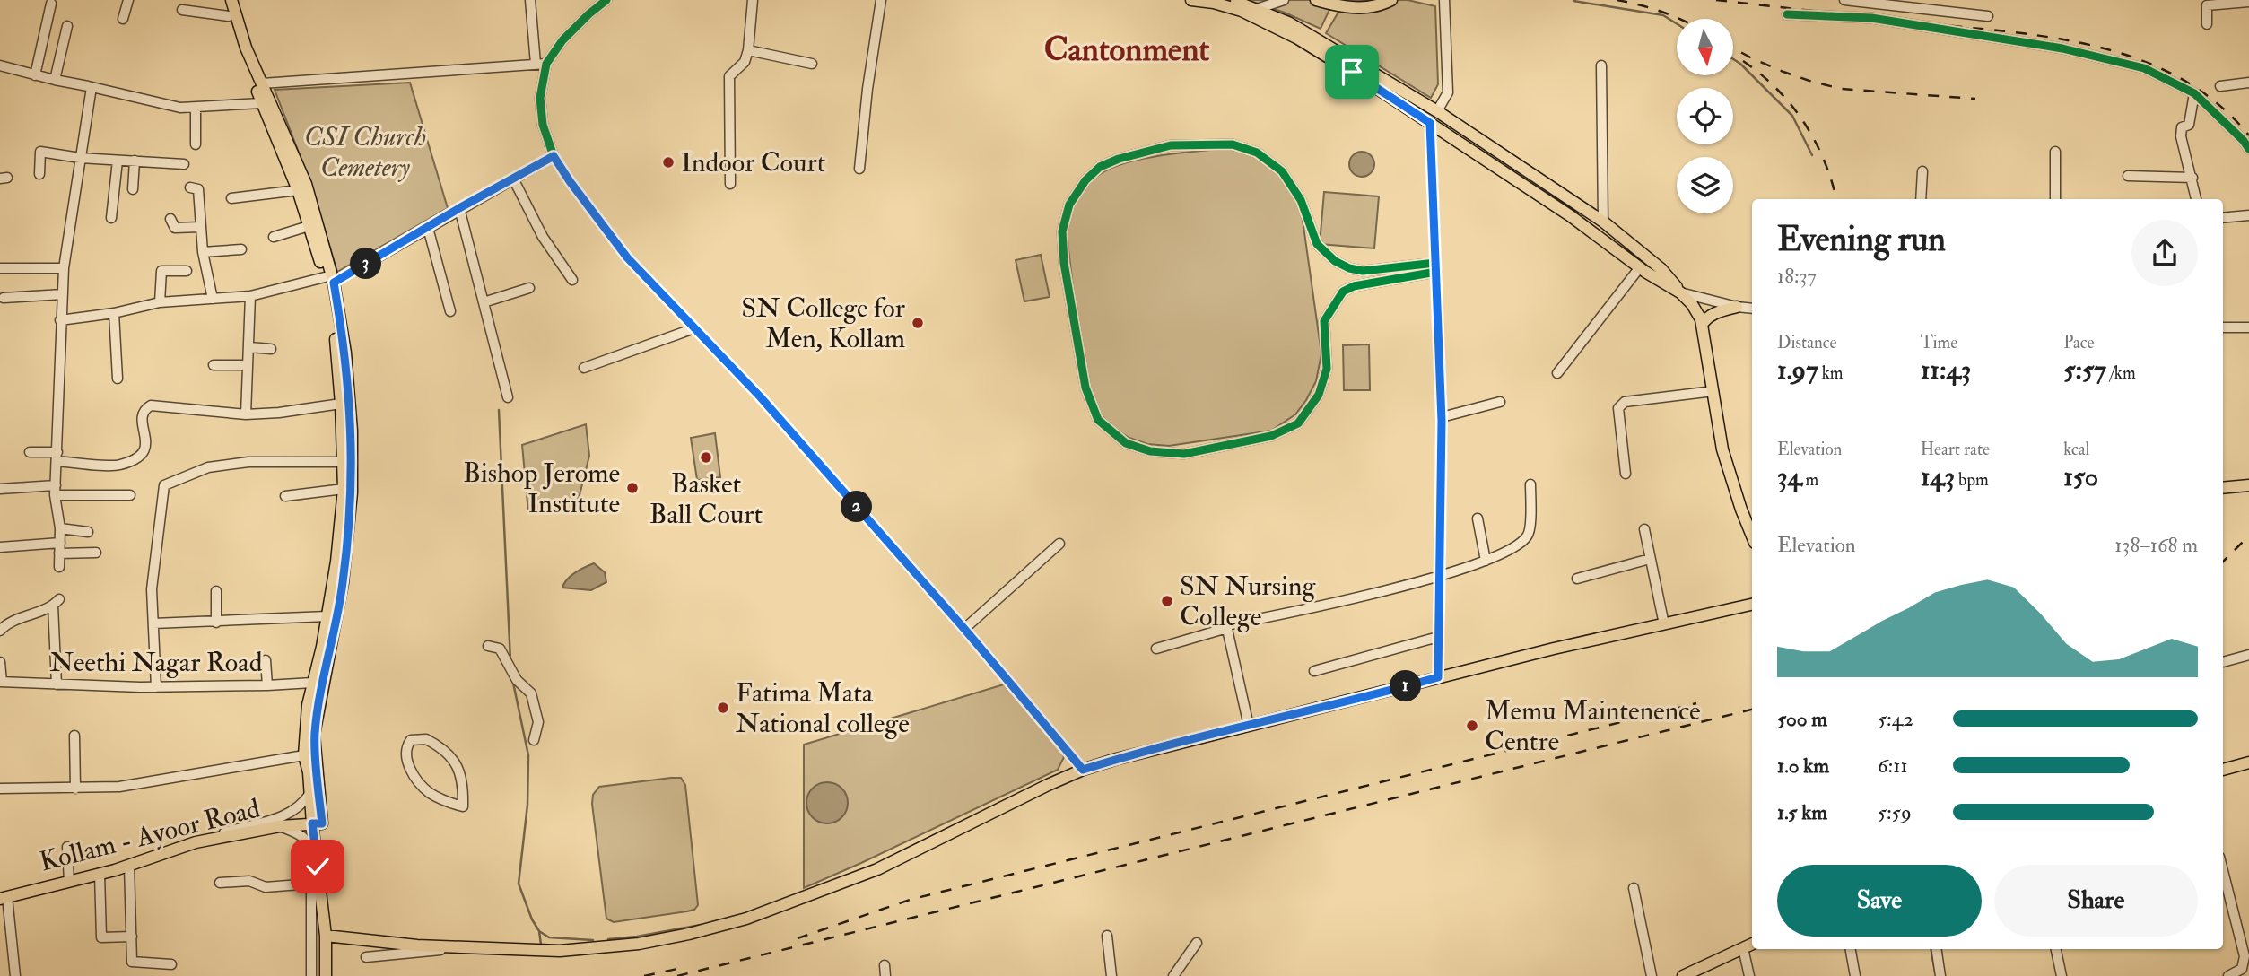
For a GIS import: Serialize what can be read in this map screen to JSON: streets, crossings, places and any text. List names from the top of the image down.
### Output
{
  "streets": {
    "main road": ["Kollam - Ayoor Road"],
    "street": ["Neethi Nagar Road"]
  },
  "districts": ["Cantonment"],
  "parks": ["CSI Church Cemetery"],
  "places": [
    "Indoor Court",
    "SN College for Men, Kollam",
    "Basket Ball Court",
    "Bishop Jerome Institute",
    "SN Nursing College",
    "Fatima Mata National college",
    "Memu Maintenence Centre"
  ],
  "north": "bottom",
  "page": {
    "heading": ["Evening run", "18:37"],
    "pins": ["3", "2", "1"],
    "stats": [
      ["Distance", "1.97 km"],
      ["Time", "11:43"],
      ["Pace", "5:57 /km"],
      ["Elevation", "34 m"],
      ["Heart rate", "143 bpm"],
      ["kcal", "150"]
    ],
    "chart": ["Elevation", "138–168 m"],
    "list": [
      {
        "name": "500 m",
        "note": "5:42"
      },
      {
        "name": "1.0 km",
        "note": "6:11"
      },
      {
        "name": "1.5 km",
        "note": "5:59"
      }
    ],
    "buttons": ["Save", "Share"]
  }
}
